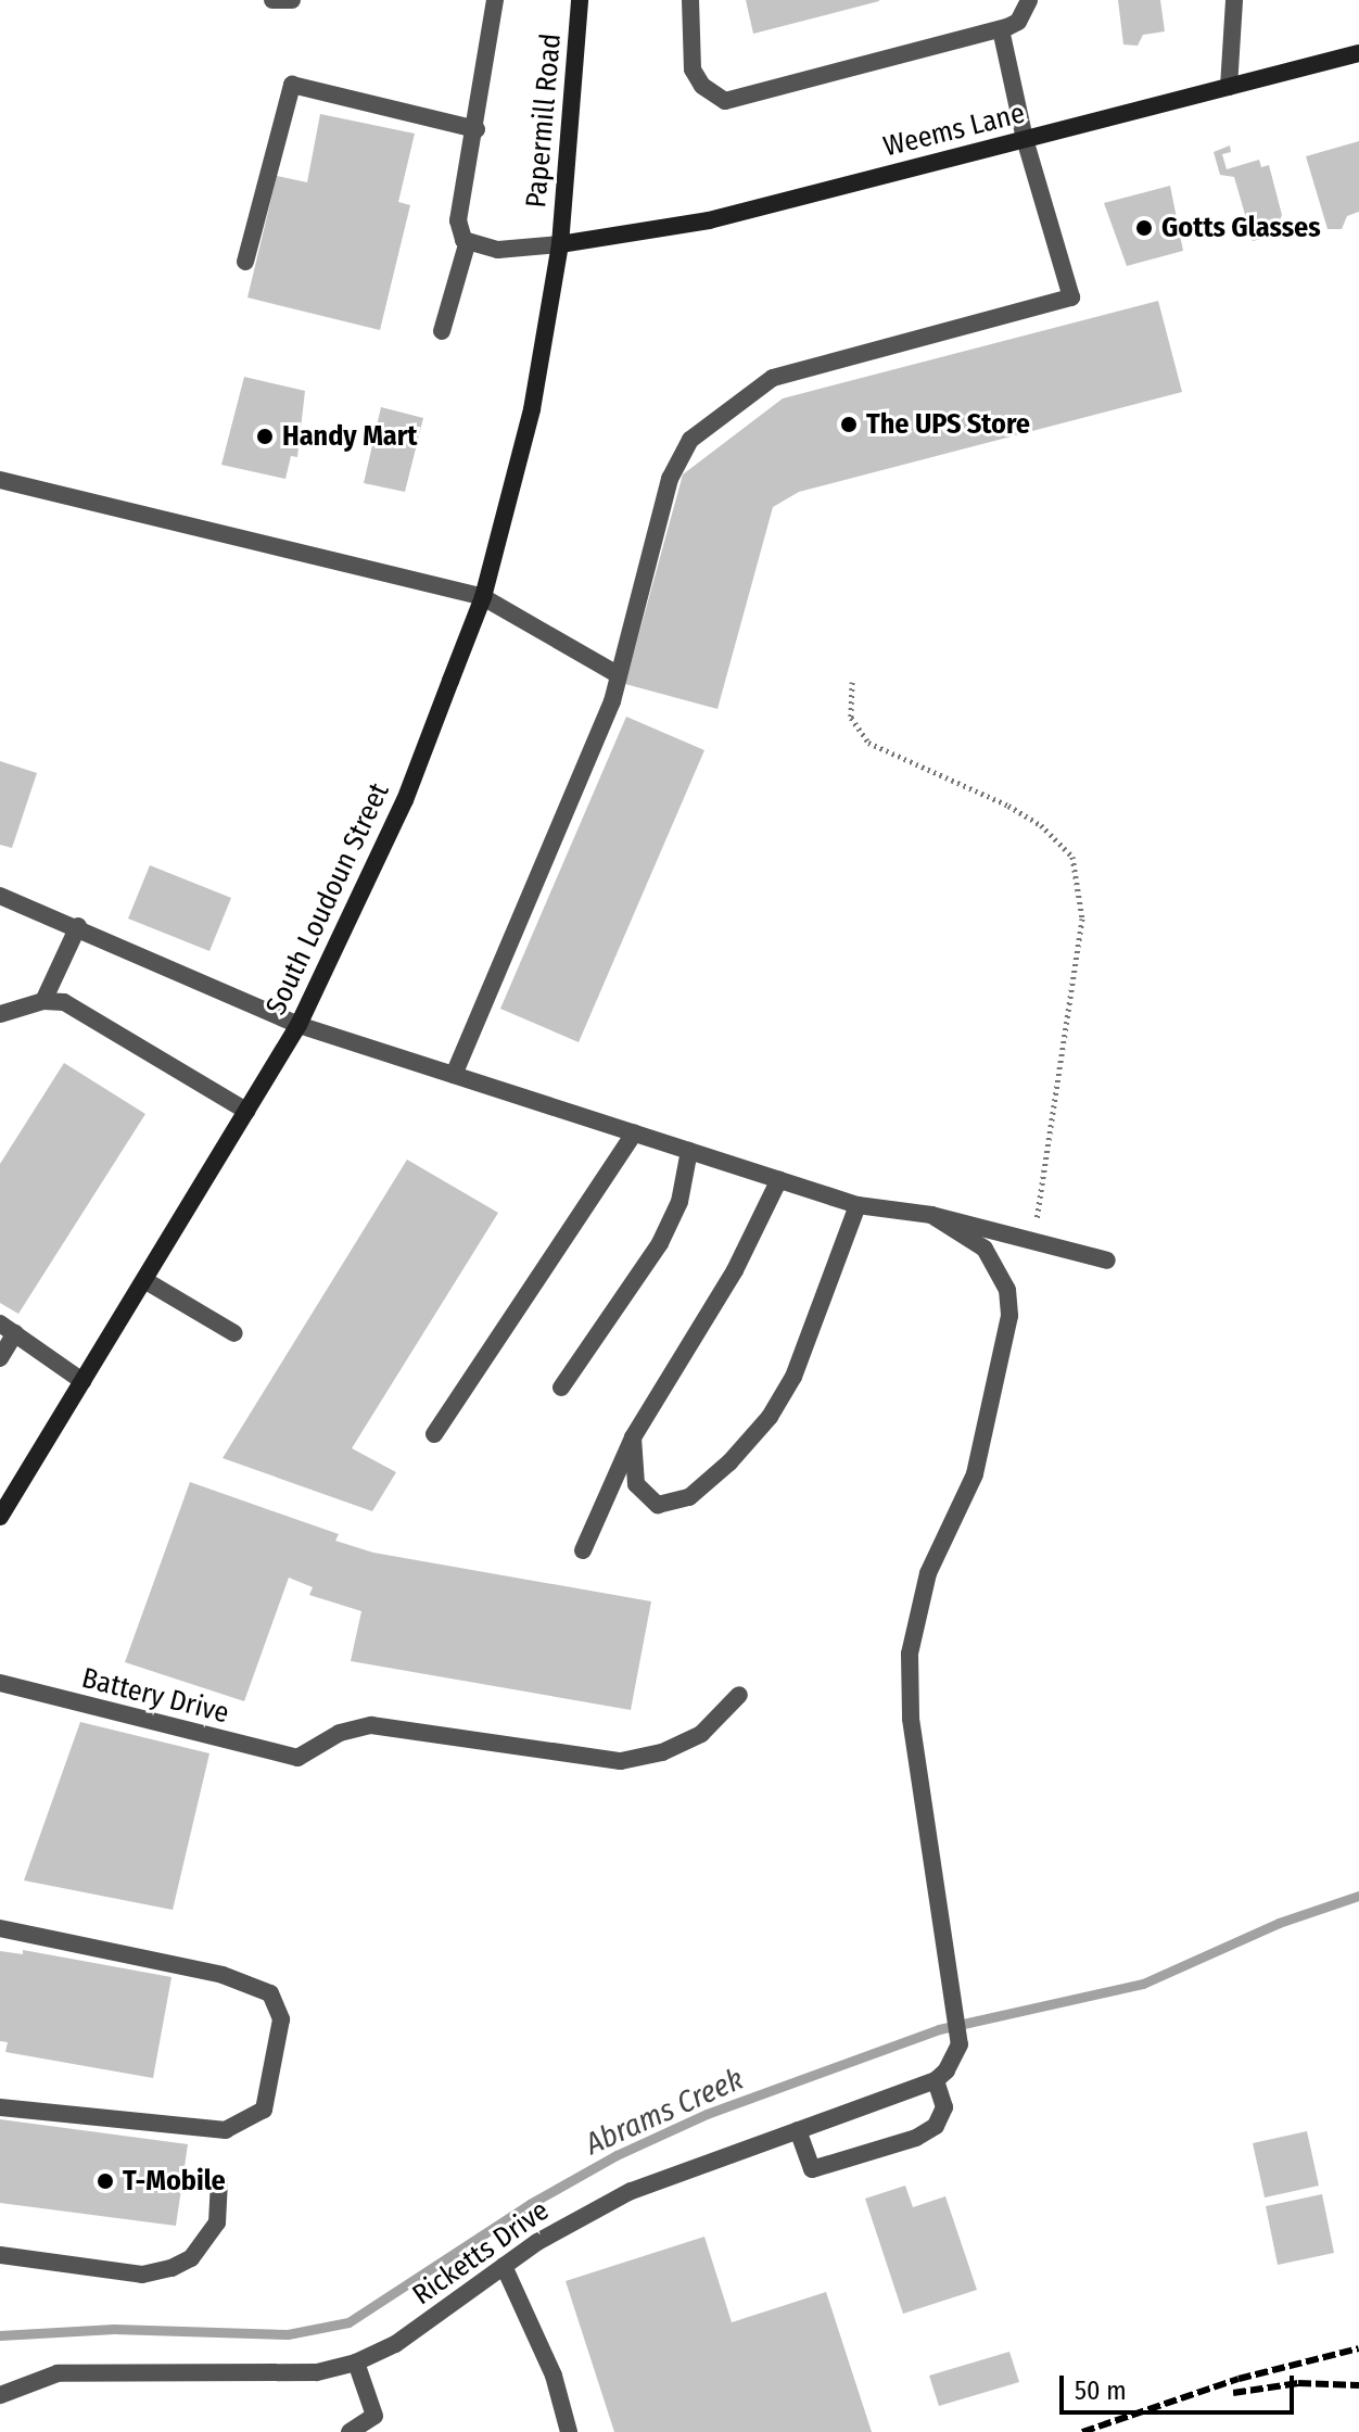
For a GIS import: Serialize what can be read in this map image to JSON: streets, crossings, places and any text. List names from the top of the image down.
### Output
{
  "streets": {
    "main road": ["Papermill Road", "Weems Lane", "South Loudoun Street"],
    "street": ["Battery Drive", "Ricketts Drive"]
  },
  "crossings": [
    ["Papermill Road", "Weems Lane"],
    ["Papermill Road", "South Loudoun Street"],
    ["Weems Lane", "South Loudoun Street"]
  ],
  "water": ["Abrams Creek"],
  "places": [
    "Gotts Glasses",
    "The UPS Store",
    "Handy Mart",
    "T-Mobile"
  ],
  "scale_bar": "50 m"
}
